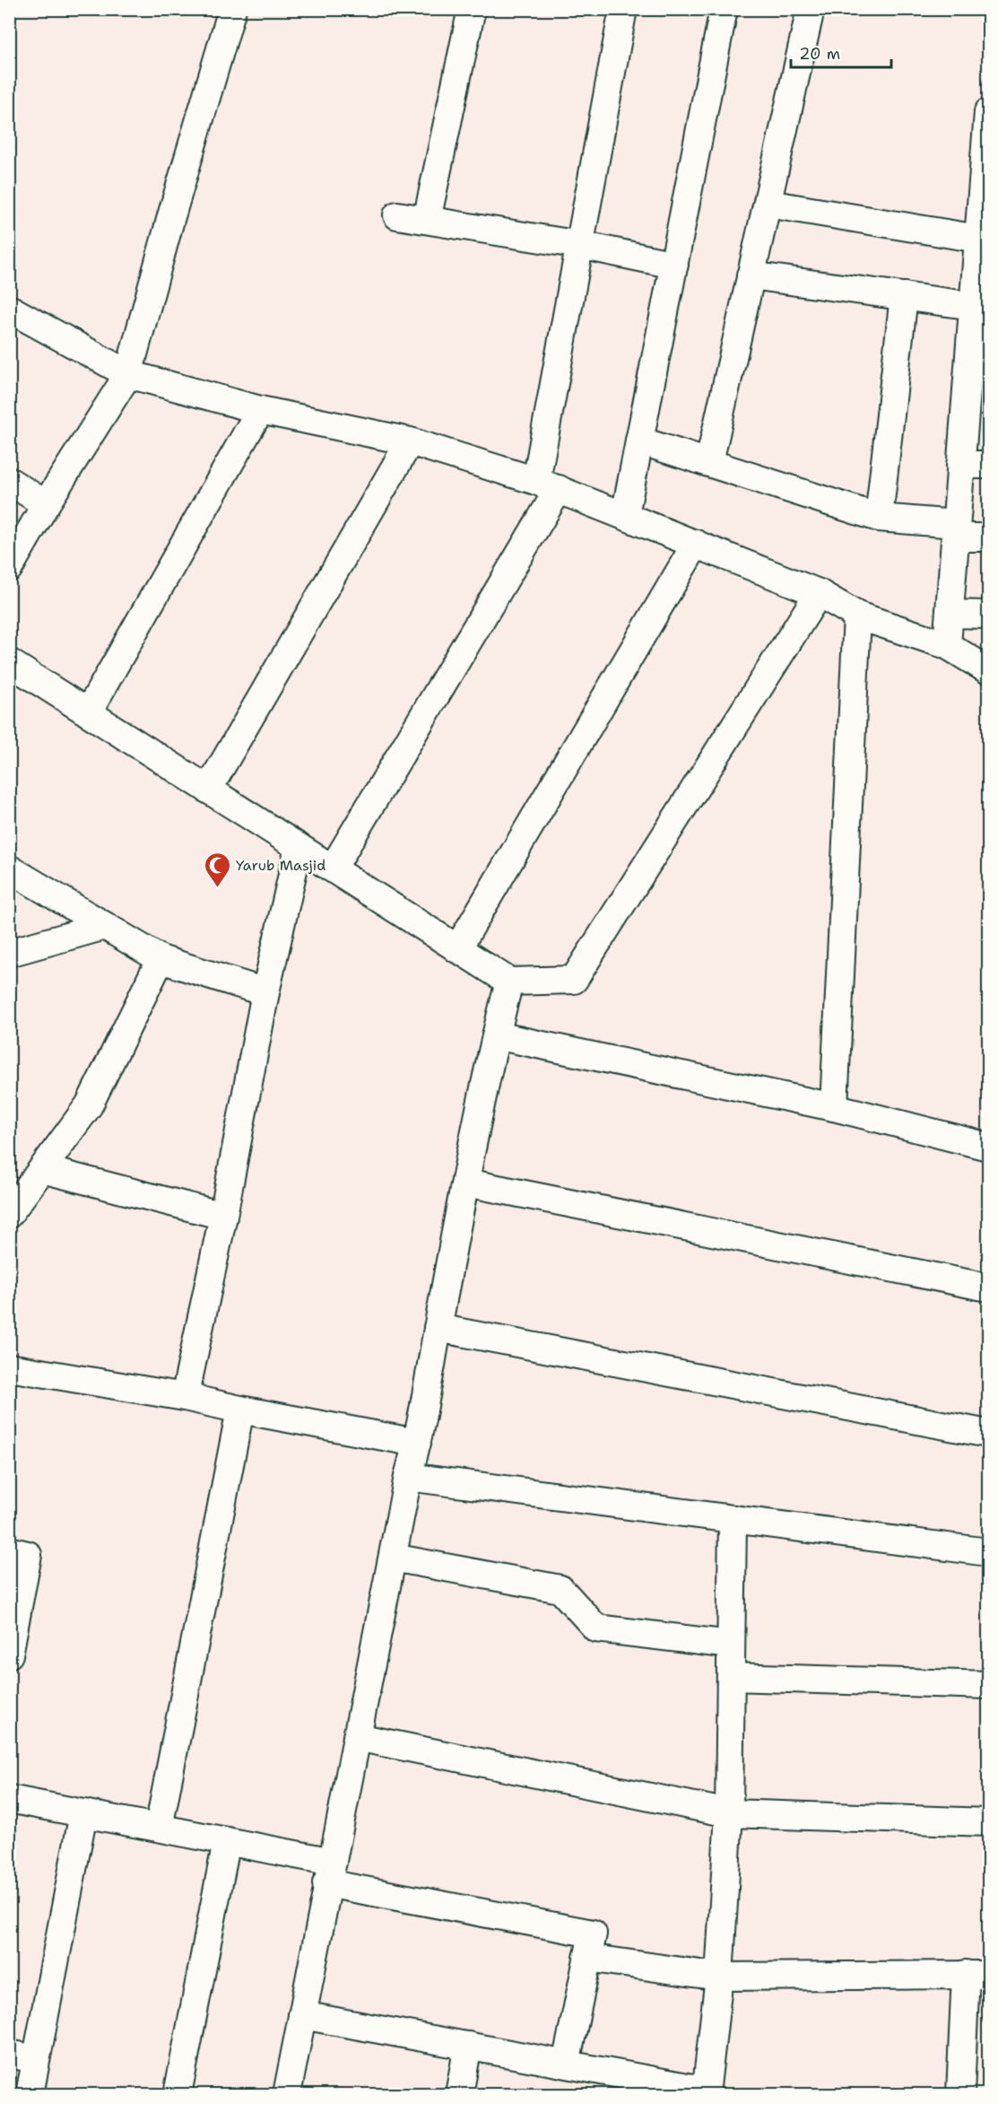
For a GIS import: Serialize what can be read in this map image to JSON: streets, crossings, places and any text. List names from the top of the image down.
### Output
{
  "places": {
    "mosque": ["Yarub Masjid"]
  },
  "scale_bar": "20 m"
}
